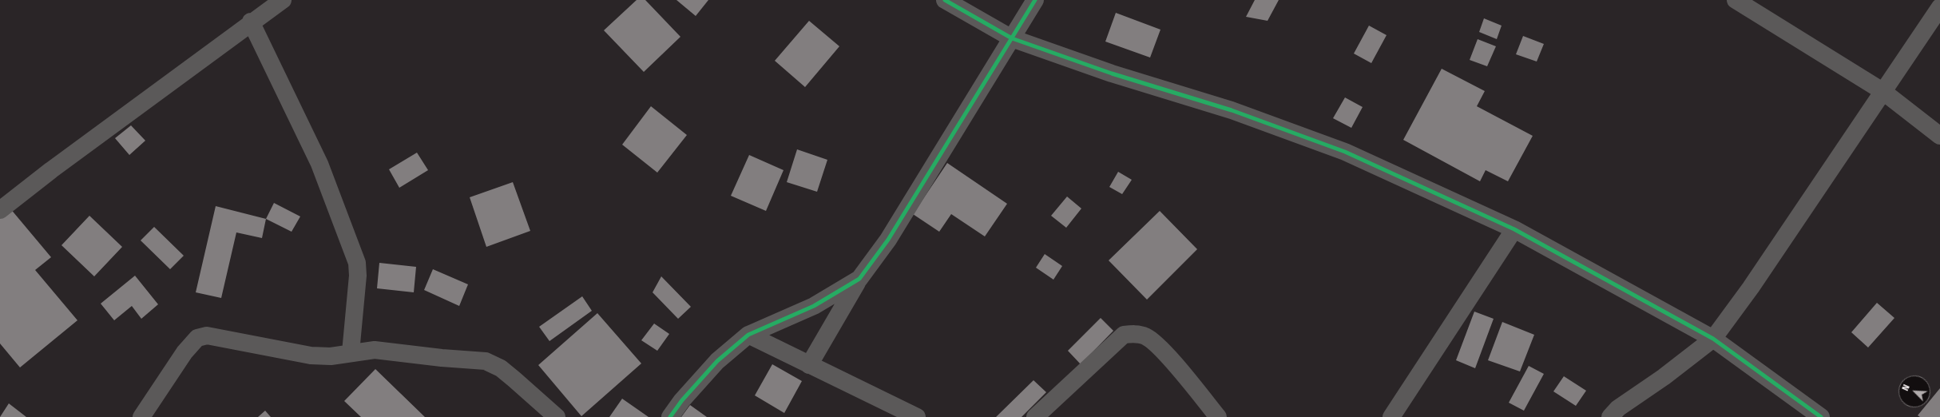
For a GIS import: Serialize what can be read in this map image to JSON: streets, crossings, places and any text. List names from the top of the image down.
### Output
{
  "north": "top left"
}
